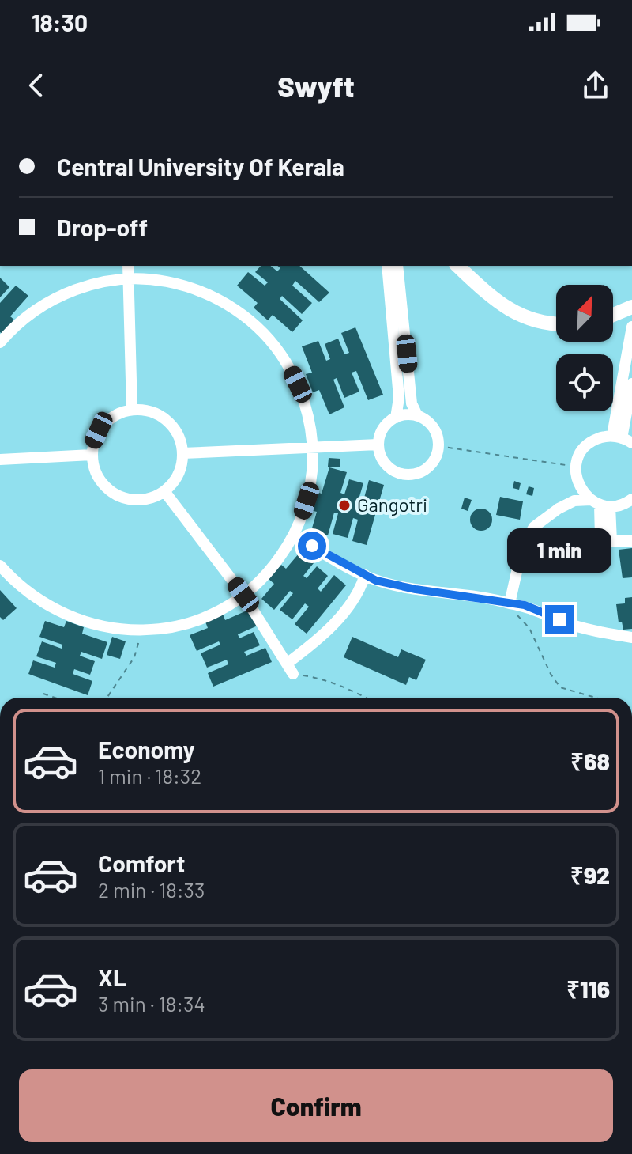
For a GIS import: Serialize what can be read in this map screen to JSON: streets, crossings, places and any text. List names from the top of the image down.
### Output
{
  "places": ["Gangotri"],
  "north": "top right",
  "page": {
    "status": "18:30",
    "header": "Swyft",
    "banner": ["Central University Of Kerala", "Drop-off"],
    "bubble": "1 min",
    "list": [
      {
        "name": "Economy",
        "note": "1 min · 18:32",
        "value": "₹68"
      },
      {
        "name": "Comfort",
        "note": "2 min · 18:33",
        "value": "₹92"
      },
      {
        "name": "XL",
        "note": "3 min · 18:34",
        "value": "₹116"
      }
    ],
    "buttons": "Confirm"
  }
}
